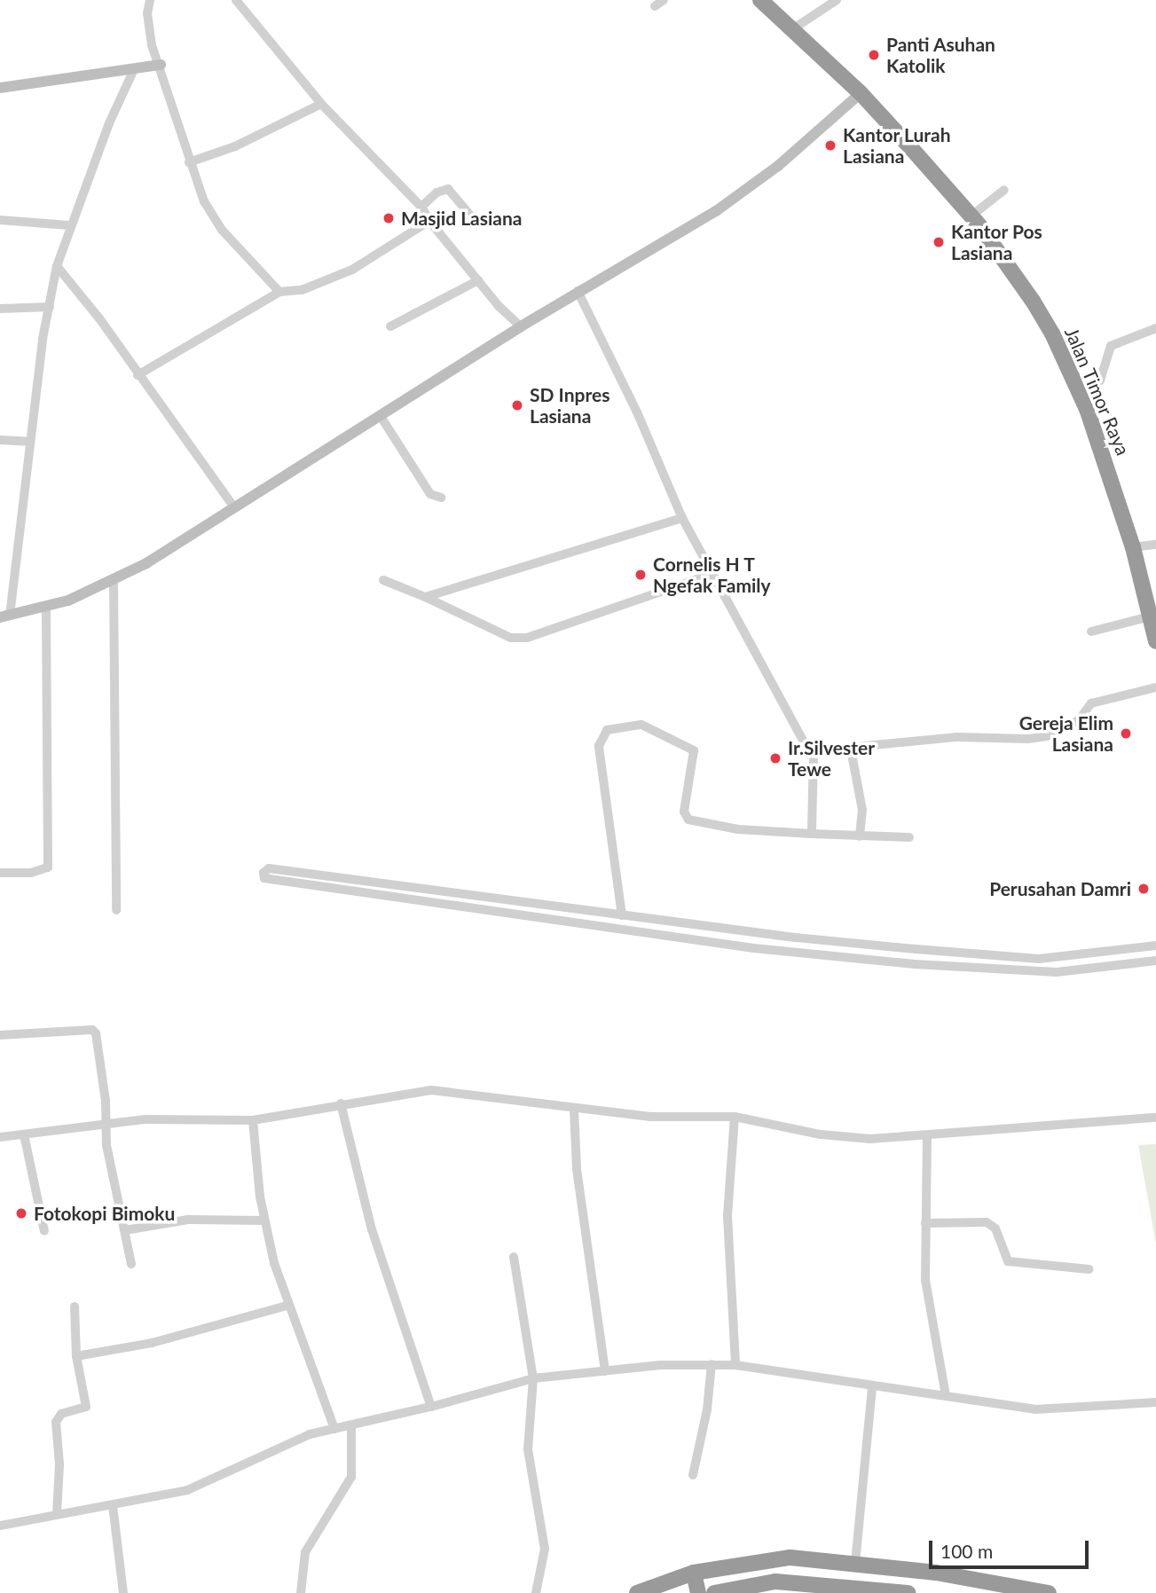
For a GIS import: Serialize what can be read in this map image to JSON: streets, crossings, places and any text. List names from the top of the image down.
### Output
{
  "streets": {
    "highway": ["Jalan Timor Raya"]
  },
  "places": [
    "Panti Asuhan Katolik",
    "Kantor Lurah Lasiana",
    "Masjid Lasiana",
    "Kantor Pos Lasiana",
    "SD Inpres Lasiana",
    "Cornelis H T Ngefak Family",
    "Gereja Elim Lasiana",
    "Ir.Silvester Tewe",
    "Perusahan Damri",
    "Fotokopi Bimoku"
  ],
  "scale_bar": "100 m"
}
